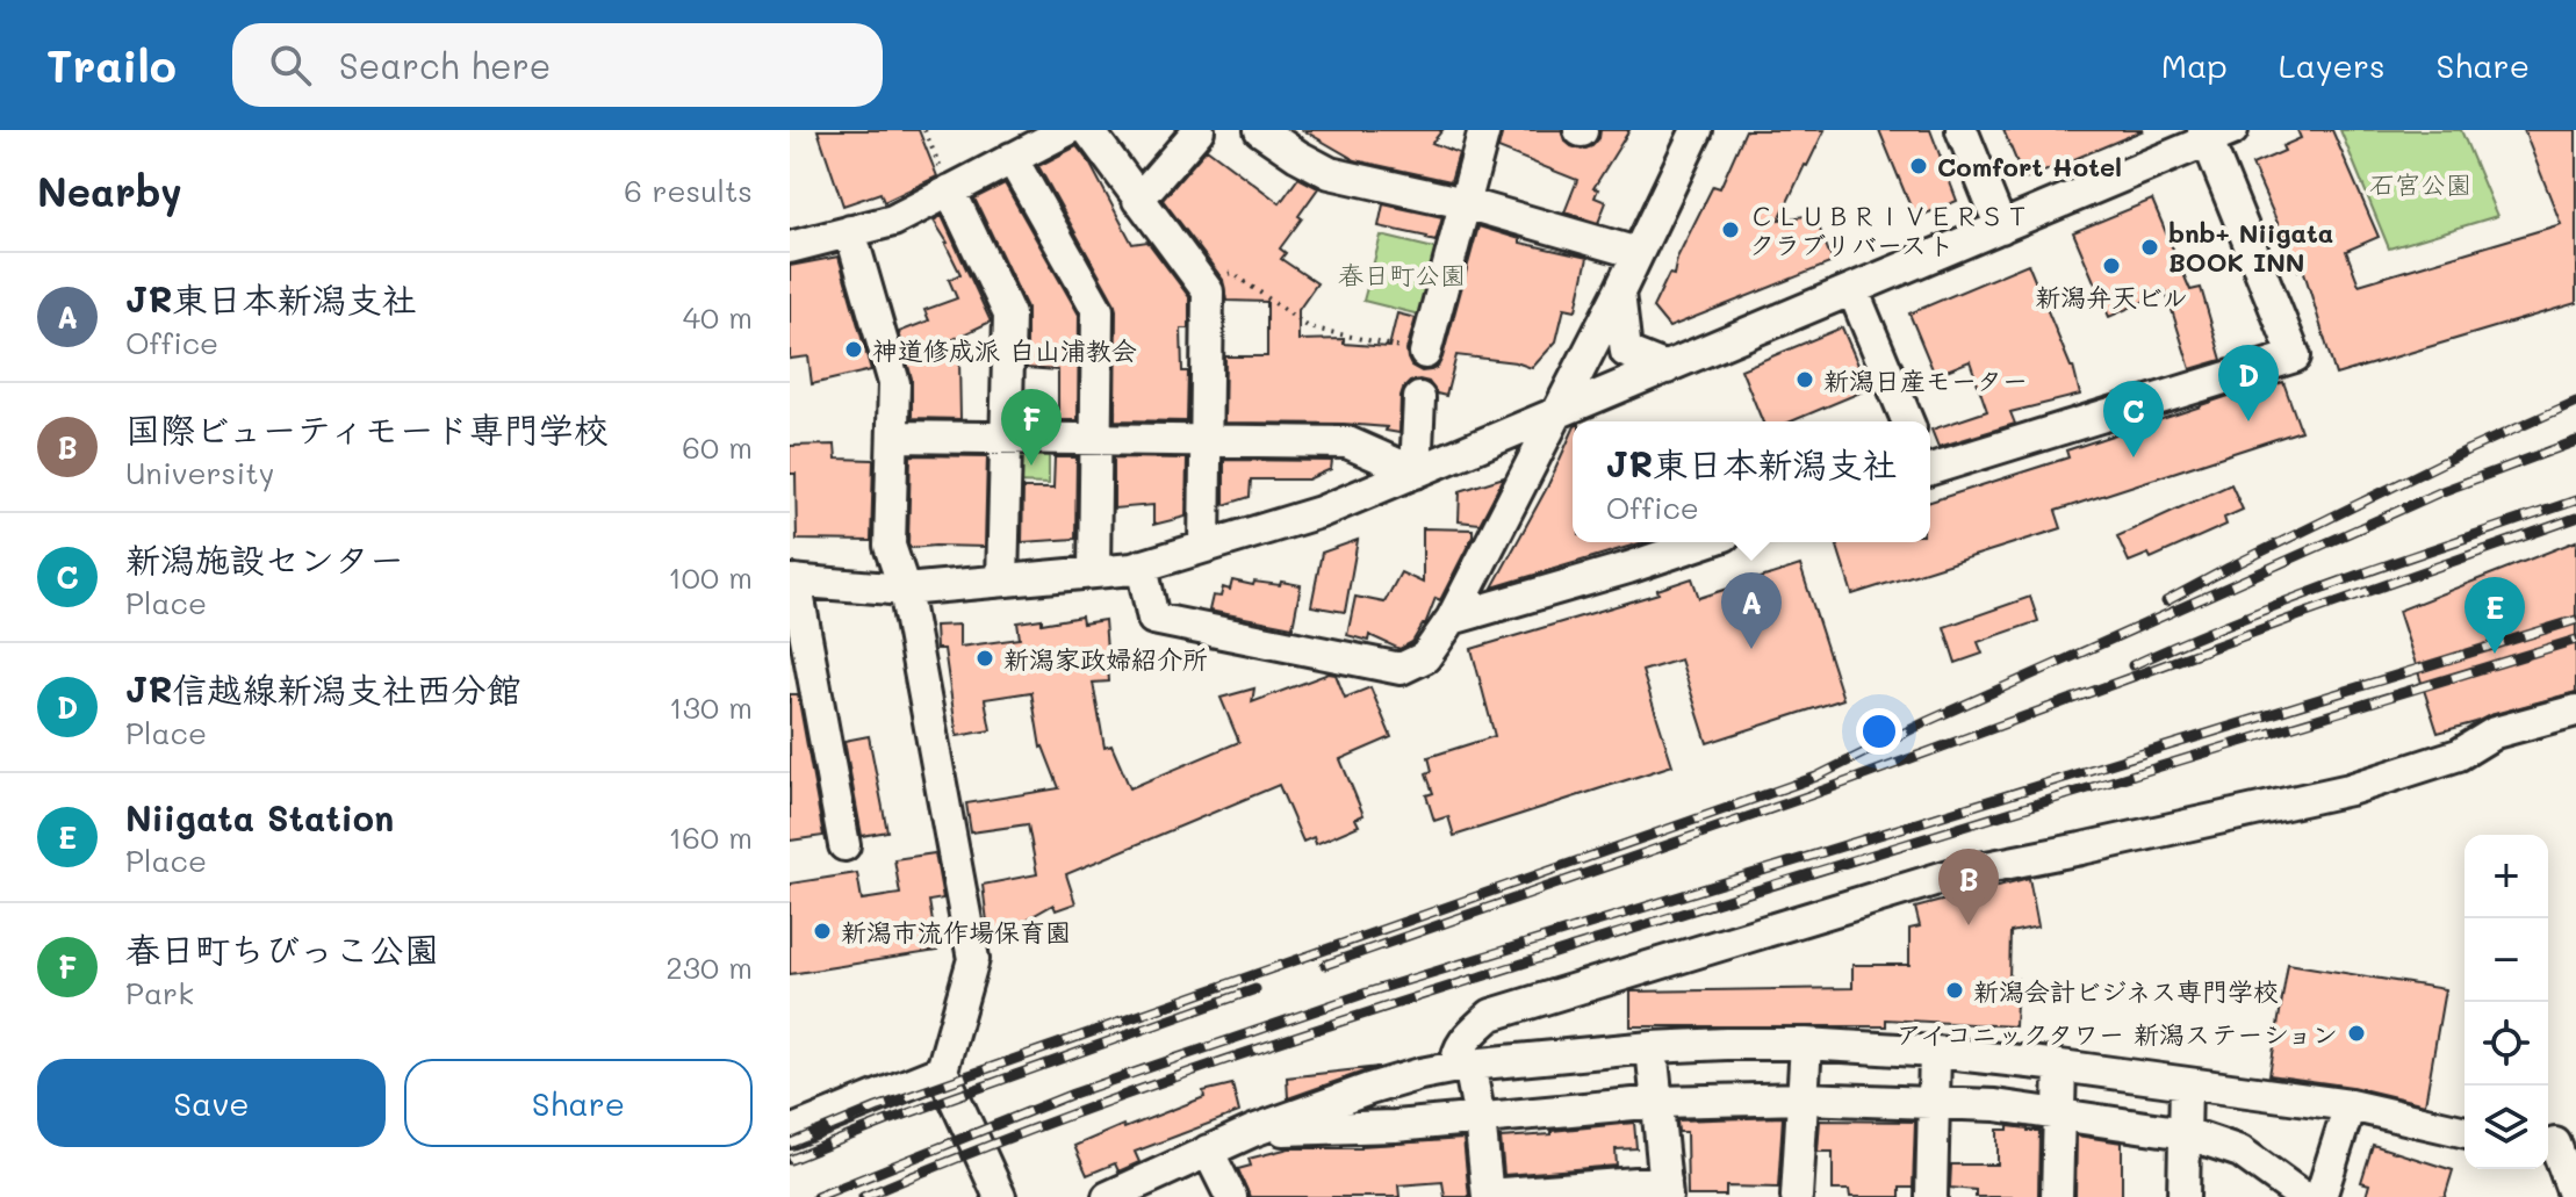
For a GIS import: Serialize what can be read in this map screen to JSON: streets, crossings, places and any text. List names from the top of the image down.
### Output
{
  "parks": ["石宮公園", "春日町公園"],
  "places": [
    "Comfort Hotel",
    "ＣＬＵＢＲＩＶＥＲＳＴ クラブリバースト",
    "bnb+ Niigata BOOK INN",
    "新潟弁天ビル",
    "神道修成派 白山浦教会",
    "新潟日産モーター",
    "新潟家政婦紹介所",
    "新潟市流作場保育園",
    "新潟会計ビジネス専門学校",
    "アイコニックタワー 新潟ステーション"
  ],
  "page": {
    "header": "Trailo",
    "search": "Search here",
    "nav": ["Map", "Layers", "Share"],
    "heading": ["Nearby", "6 results"],
    "list": [
      {
        "mark": "A",
        "name": "JR東日本新潟支社",
        "note": "Office",
        "value": "40 m"
      },
      {
        "mark": "B",
        "name": "国際ビューティモード専門学校",
        "note": "University",
        "value": "60 m"
      },
      {
        "mark": "C",
        "name": "新潟施設センター",
        "note": "Place",
        "value": "100 m"
      },
      {
        "mark": "D",
        "name": "JR信越線新潟支社西分館",
        "note": "Place",
        "value": "130 m"
      },
      {
        "mark": "E",
        "name": "Niigata Station",
        "note": "Place",
        "value": "160 m"
      },
      {
        "mark": "F",
        "name": "春日町ちびっこ公園",
        "note": "Park",
        "value": "230 m"
      }
    ],
    "pins": [
      "D",
      "C",
      "F",
      "A",
      "E",
      "B"
    ],
    "popup": ["JR東日本新潟支社", "Office"],
    "map_buttons": ["+", "−"],
    "buttons": ["Save", "Share"]
  }
}
